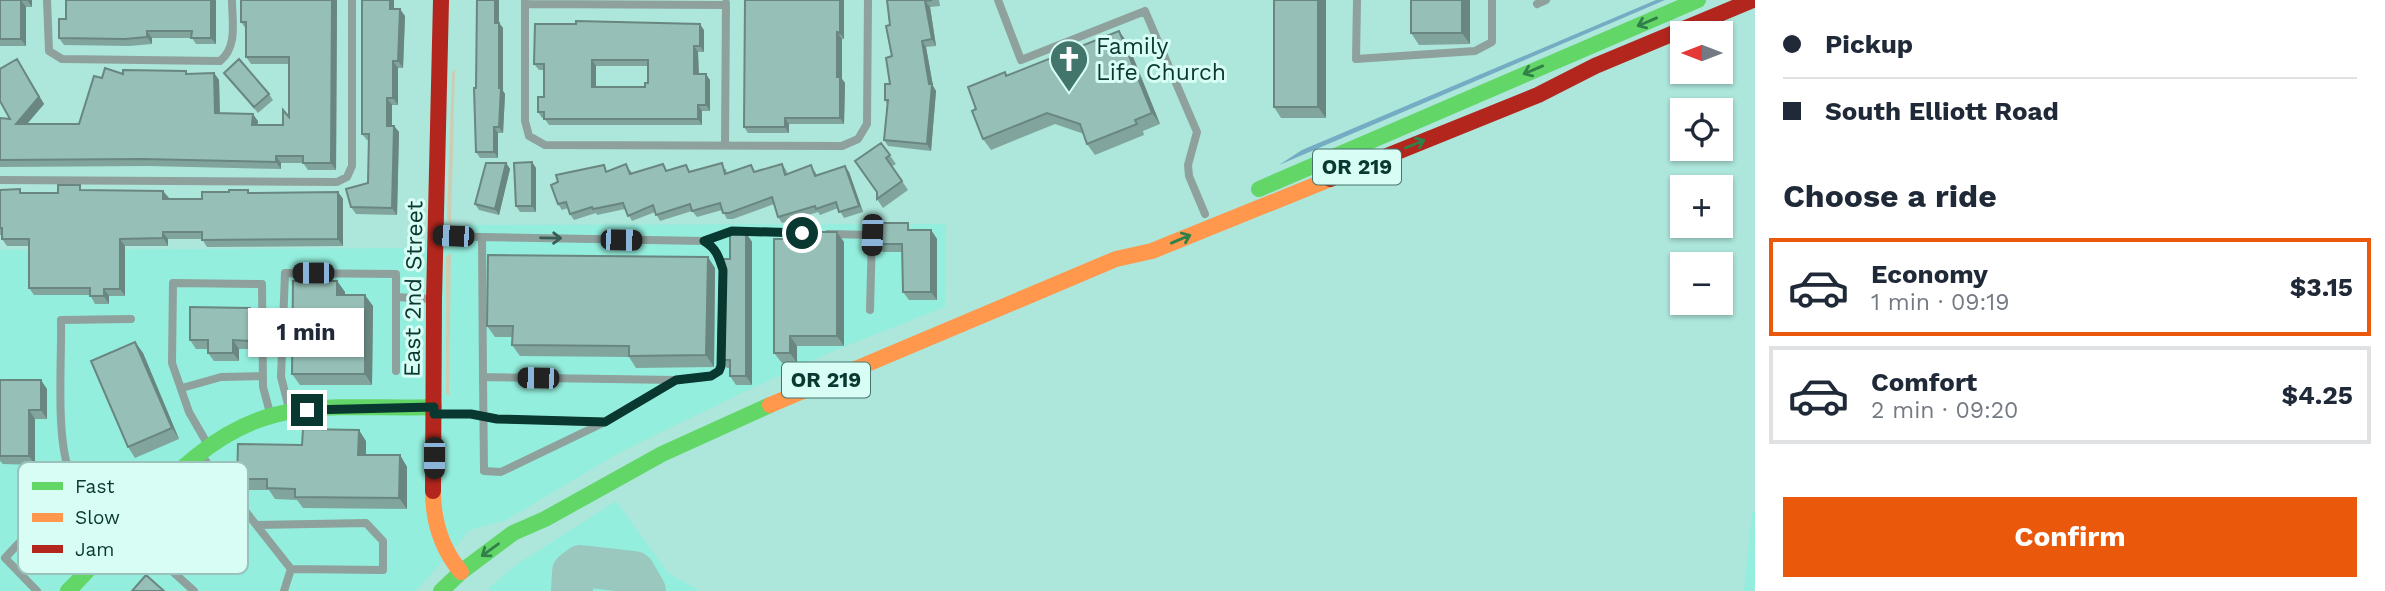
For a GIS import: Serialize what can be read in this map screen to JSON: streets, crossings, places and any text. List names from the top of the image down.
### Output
{
  "streets": {
    "main road": ["OR 219", "East 2nd Street"]
  },
  "crossings": [
    ["OR 219", "East 2nd Street"]
  ],
  "places": {
    "church": ["Family Life Church"]
  },
  "legend": ["Fast", "Slow", "Jam"],
  "north": "left",
  "page": {
    "banner": ["Pickup", "South Elliott Road"],
    "map_buttons": ["+", "−"],
    "heading": "Choose a ride",
    "list": [
      {
        "name": "Economy",
        "note": "1 min · 09:19",
        "value": "$3.15"
      },
      {
        "name": "Comfort",
        "note": "2 min · 09:20",
        "value": "$4.25"
      }
    ],
    "bubble": "1 min",
    "buttons": "Confirm"
  }
}
